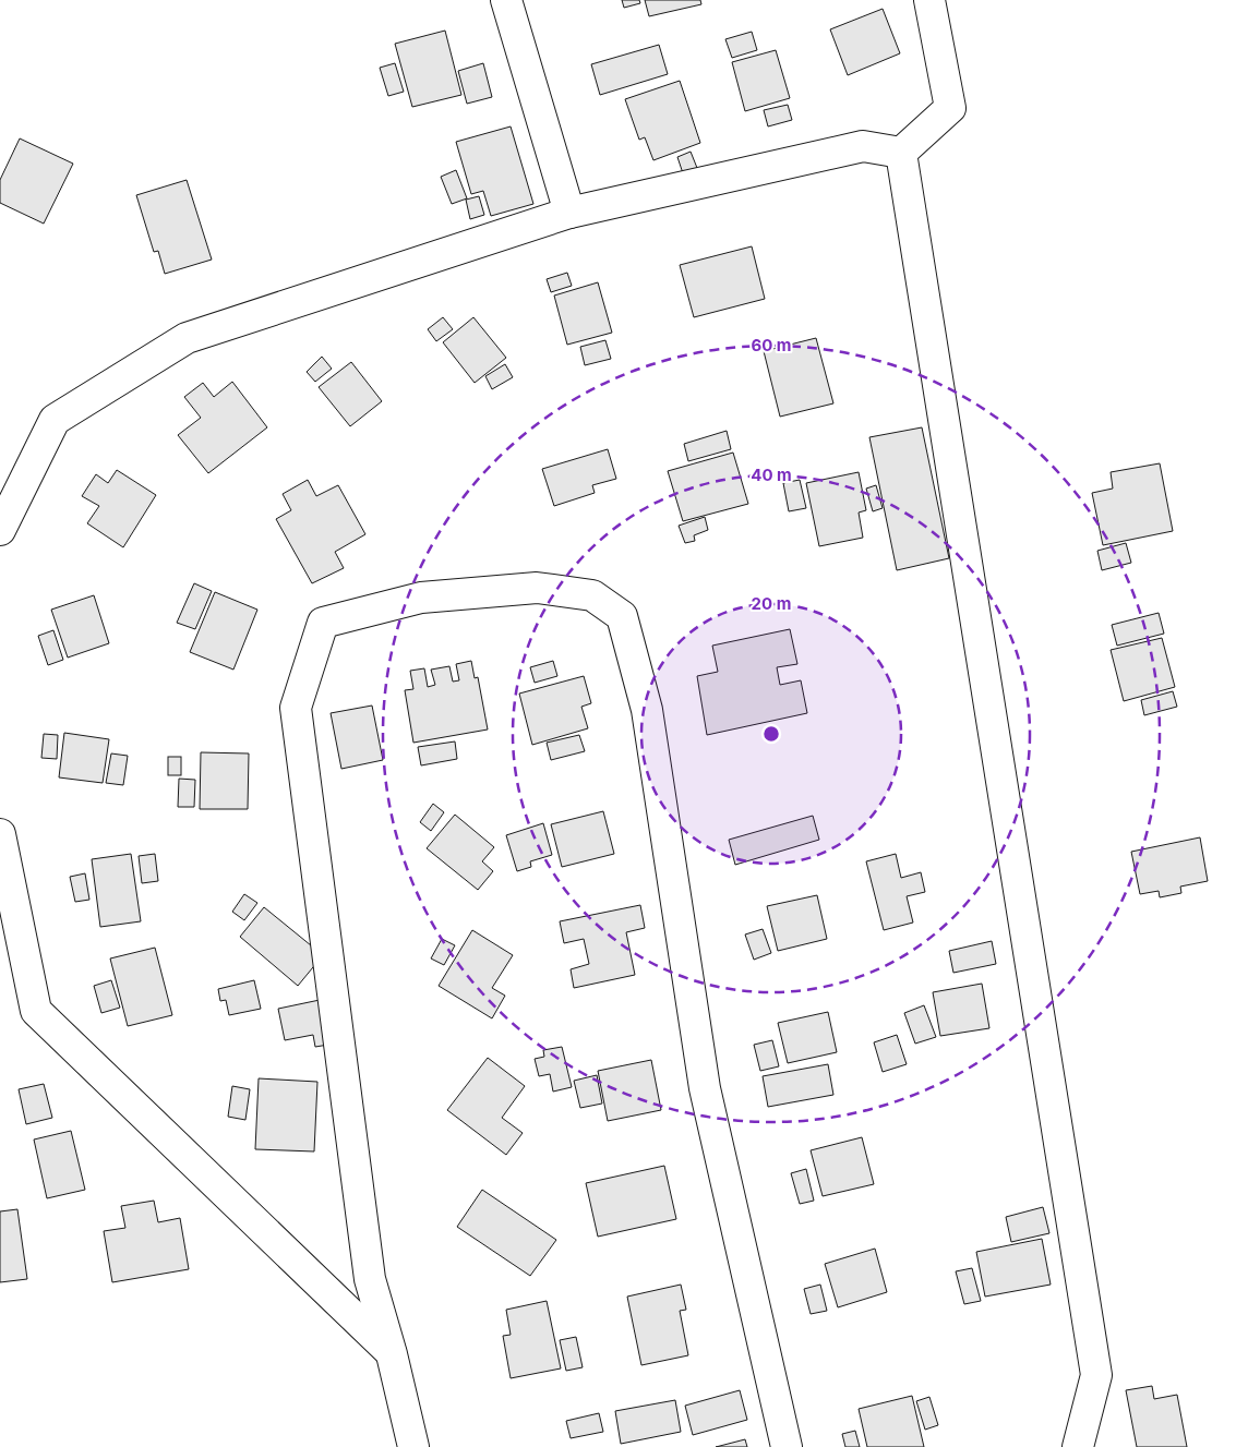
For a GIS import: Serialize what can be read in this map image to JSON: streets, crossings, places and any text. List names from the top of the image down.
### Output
{
  "rings": ["60 m", "40 m", "20 m"]
}
